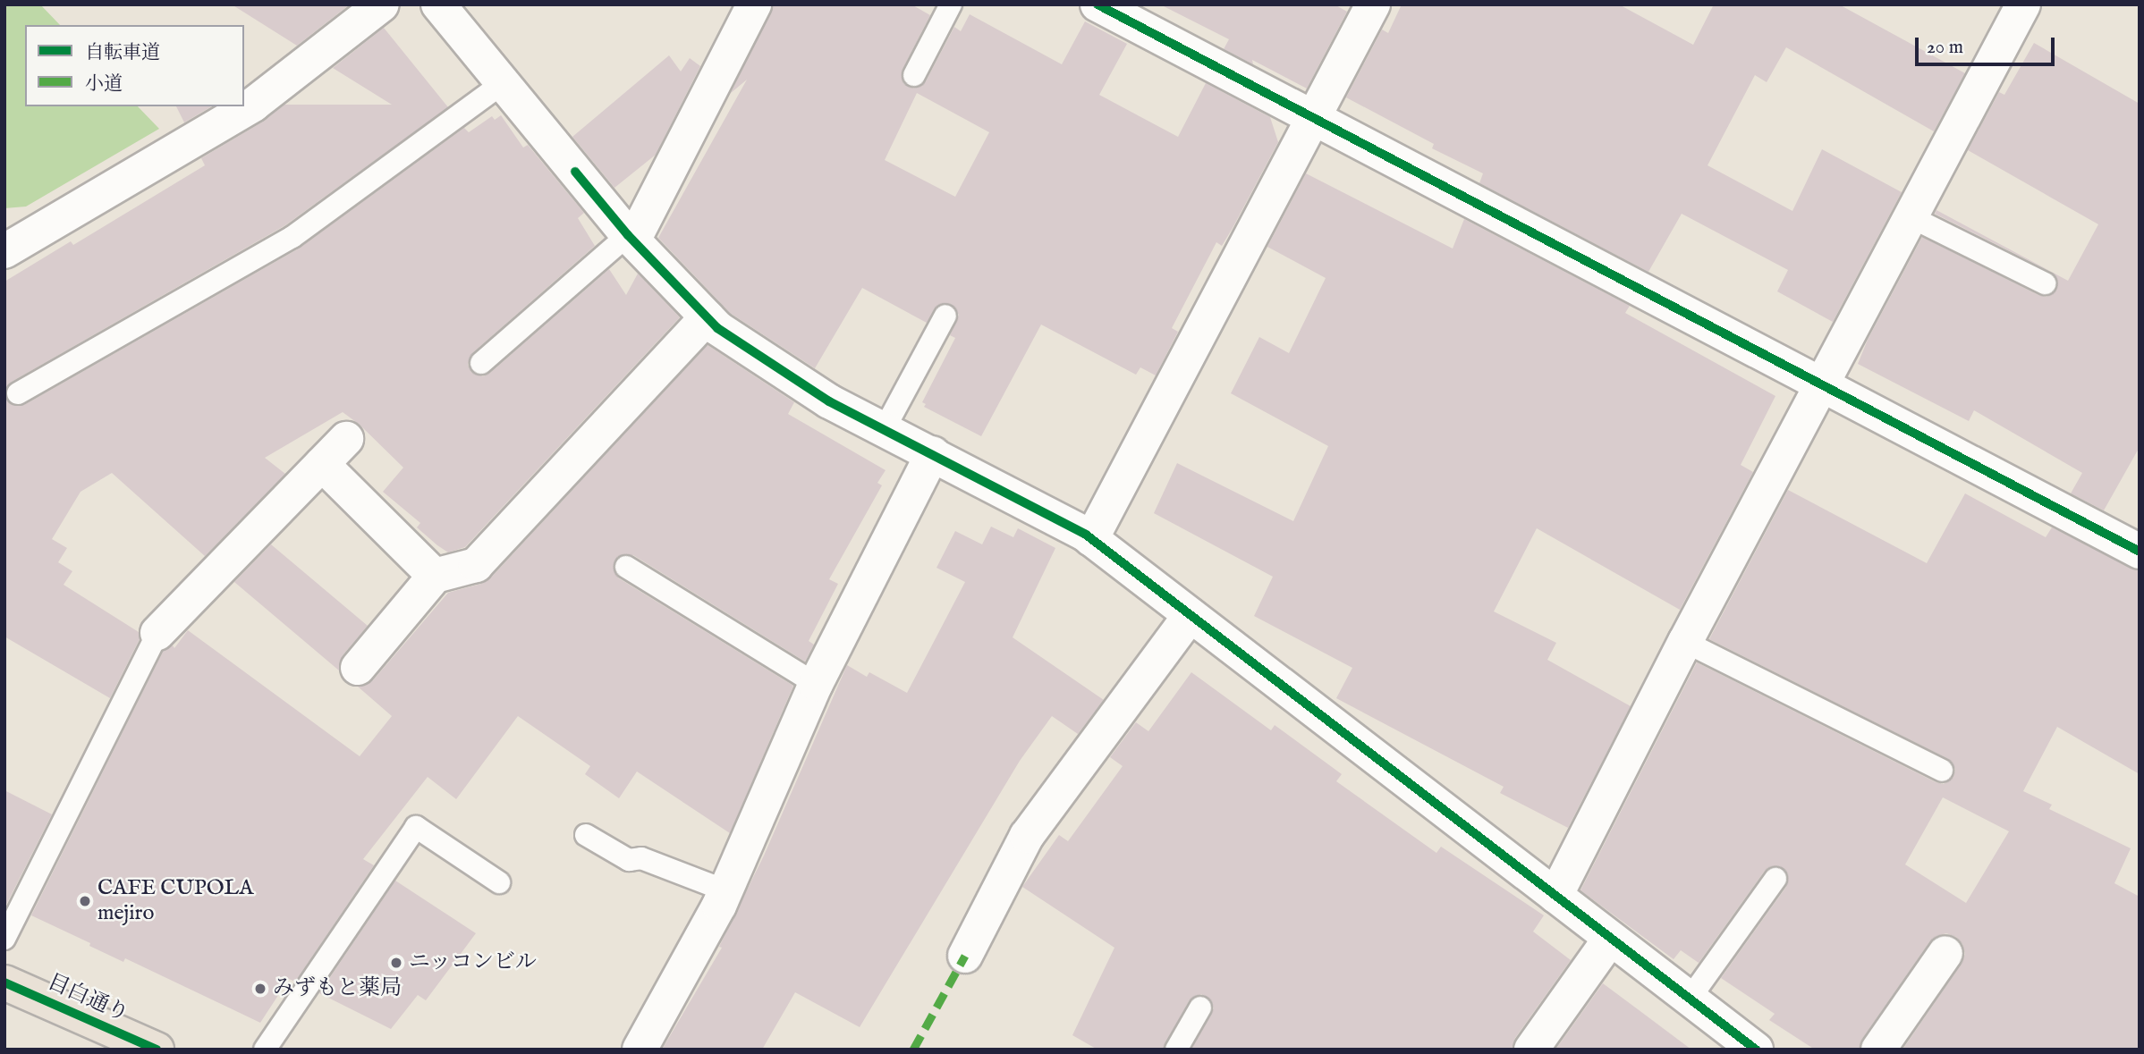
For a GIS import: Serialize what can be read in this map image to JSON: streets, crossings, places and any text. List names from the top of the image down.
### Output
{
  "streets": {
    "main road": ["目白通り"]
  },
  "places": ["CAFE CUPOLA mejiro", "ニッコンビル", "みずもと薬局"],
  "legend": ["自転車道", "小道"],
  "scale_bar": "20 m"
}
